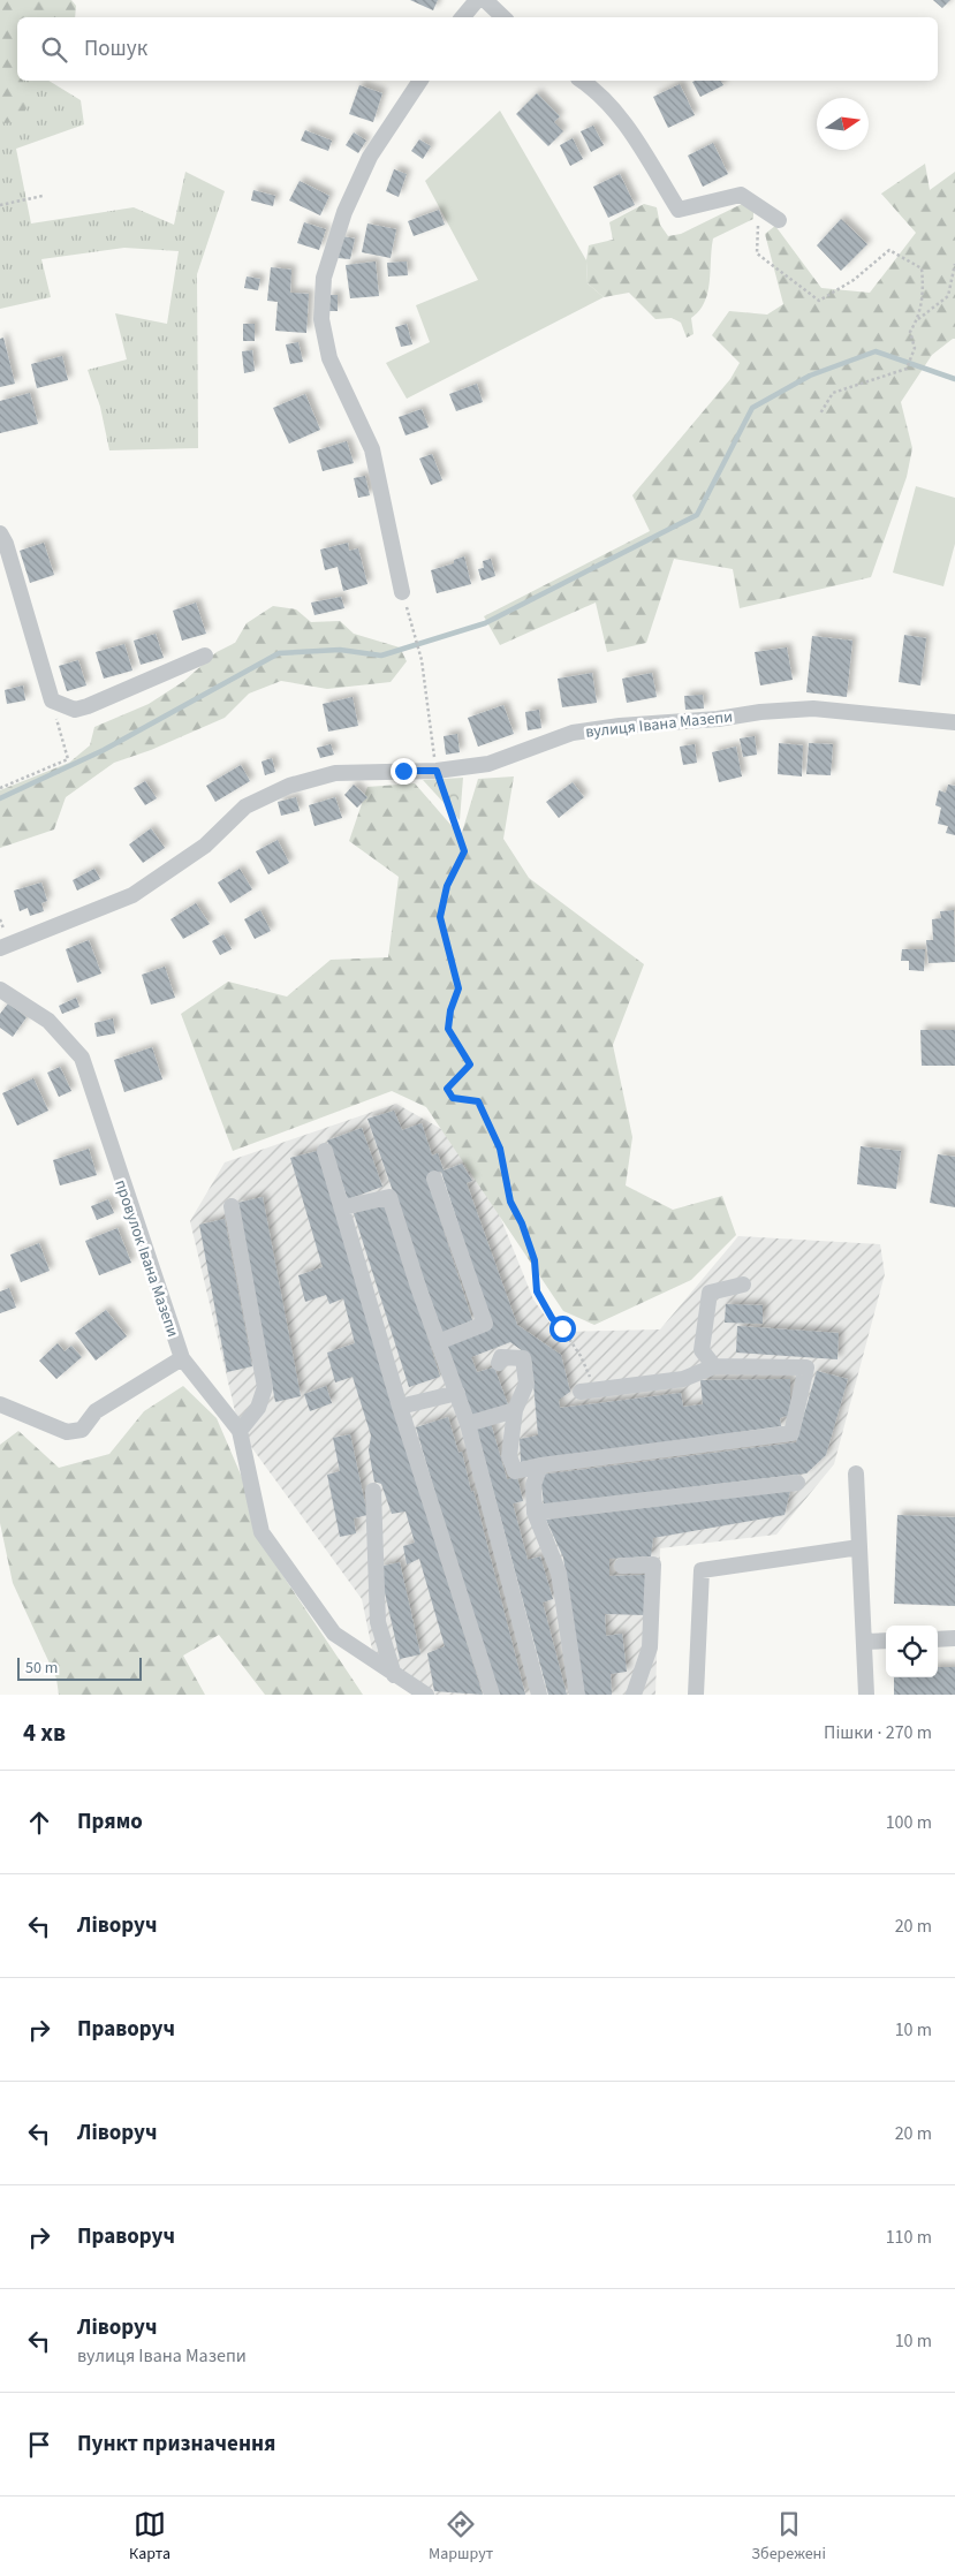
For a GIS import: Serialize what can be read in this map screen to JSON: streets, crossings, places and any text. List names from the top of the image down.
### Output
{
  "streets": {
    "street": ["вулиця Івана Мазепи", "провулок Івана Мазепи"]
  },
  "scale_bar": "50 m",
  "north": "right",
  "page": {
    "search": "Пошук",
    "scale": "50 m",
    "heading": ["4 хв", "Пішки · 270 m"],
    "list": [
      ["Прямо", "100 m"],
      ["Ліворуч", "20 m"],
      ["Праворуч", "10 m"],
      ["Ліворуч", "20 m"],
      ["Праворуч", "110 m"],
      ["Ліворуч", "вулиця Івана Мазепи", "10 m"],
      "Пункт призначення"
    ],
    "nav": ["Карта", "Маршрут", "Збережені"]
  }
}
